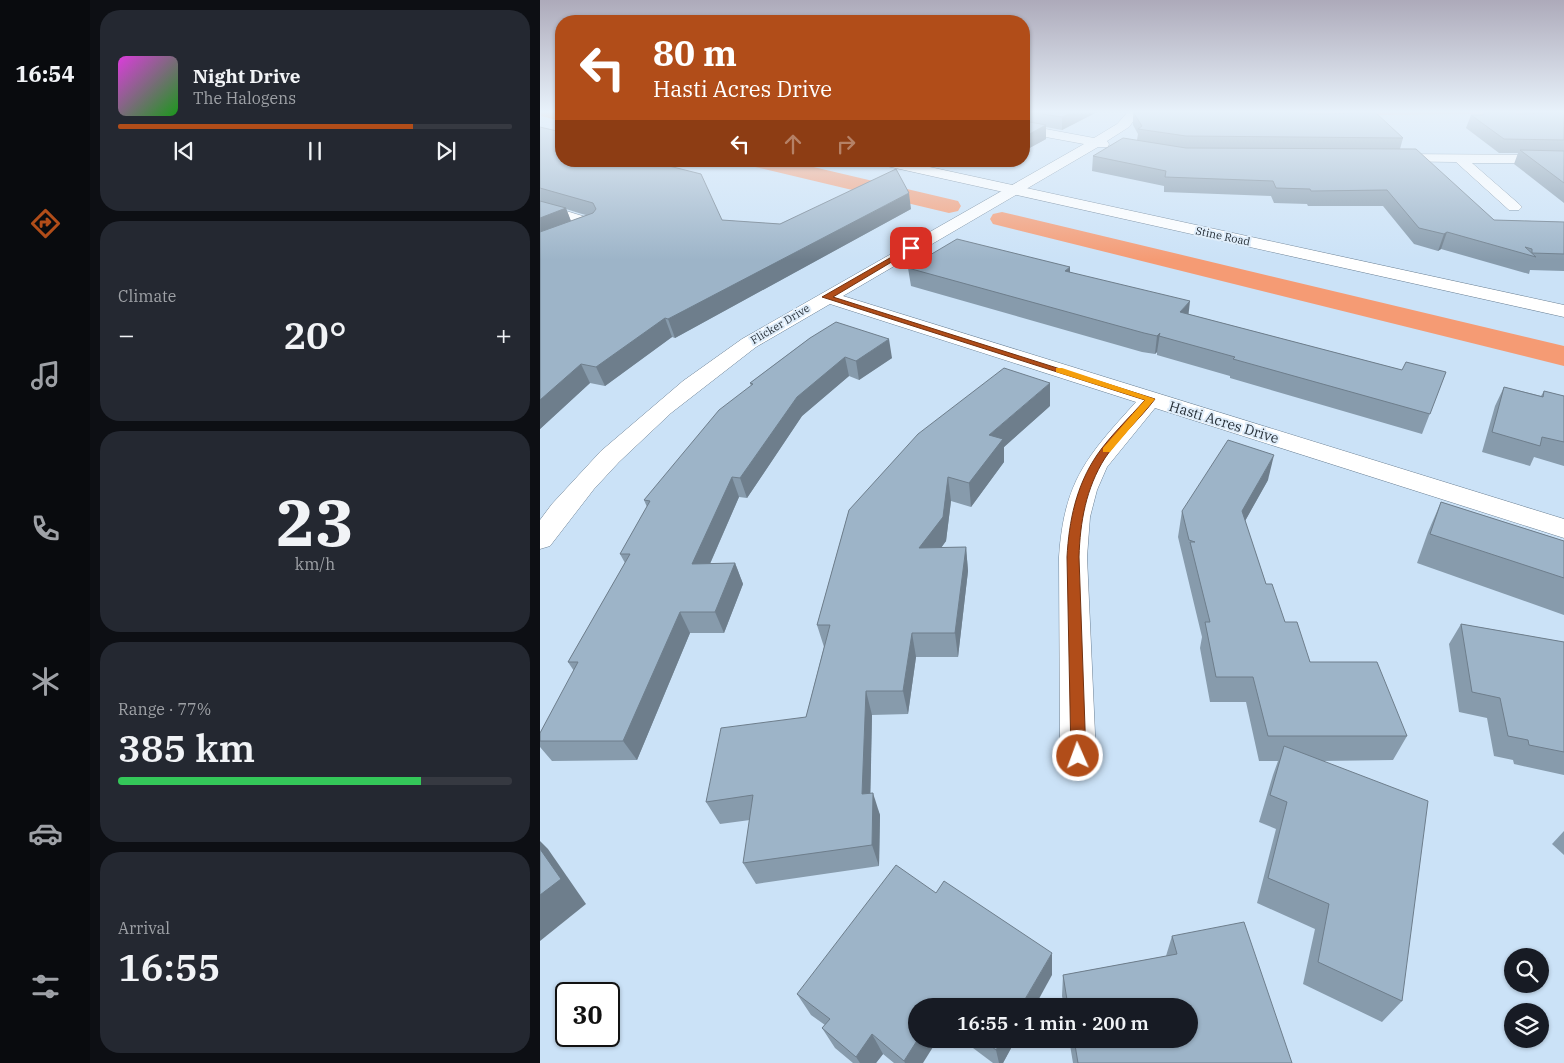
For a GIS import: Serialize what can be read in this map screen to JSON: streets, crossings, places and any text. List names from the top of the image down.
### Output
{
  "streets": {
    "street": ["Stine Road", "Flicker Drive", "Hasti Acres Drive"]
  },
  "crossings": [
    ["Stine Road", "Flicker Drive"],
    ["Flicker Drive", "Hasti Acres Drive"]
  ],
  "page": {
    "tabs": "16:54",
    "turn": ["80 m", "Hasti Acres Drive"],
    "song": ["Night Drive", "The Halogens"],
    "tile": [
      "Climate",
      ["23", "km/h"],
      ["Range · 77%", "385 km"],
      ["Arrival", "16:55"]
    ],
    "heat": ["−", "20°", "+"],
    "limit": "30",
    "trip": "16:55 · 1 min · 200 m"
  }
}
